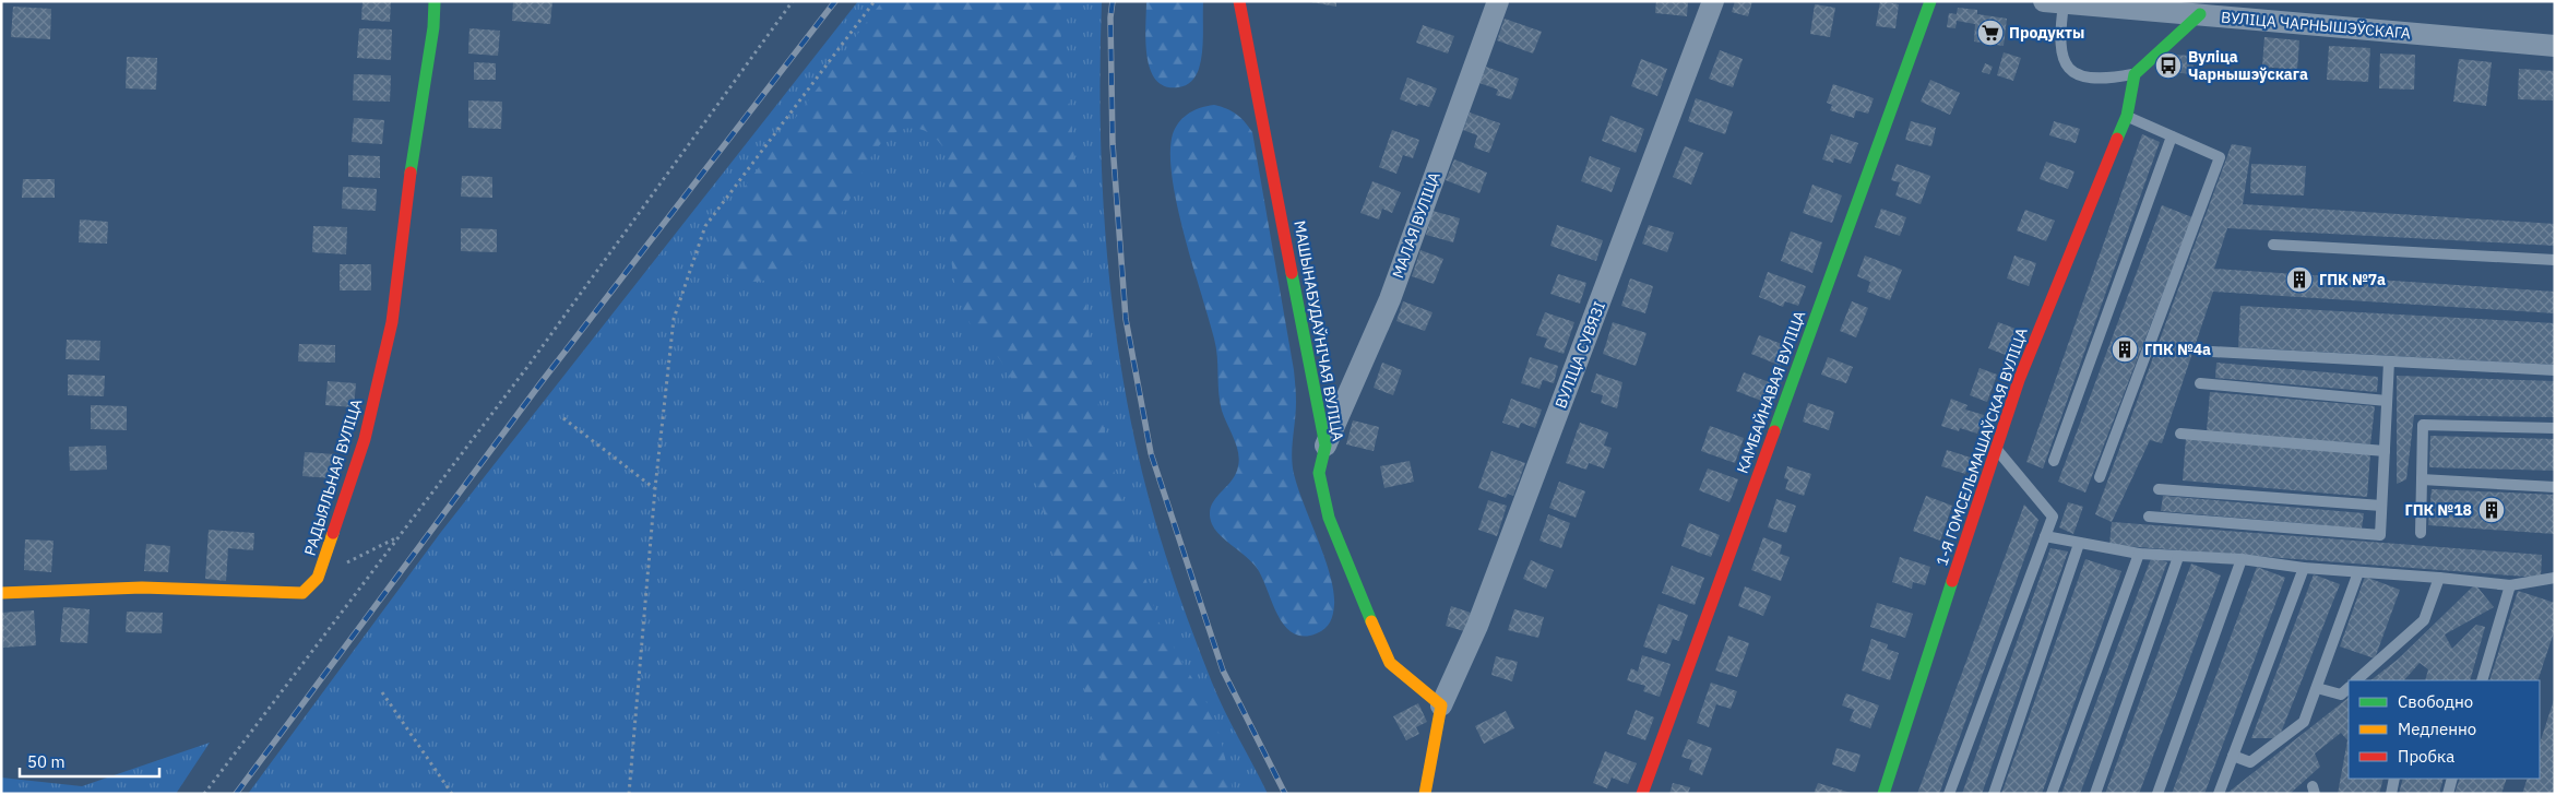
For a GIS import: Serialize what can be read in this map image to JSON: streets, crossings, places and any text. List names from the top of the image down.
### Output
{
  "streets": {
    "street": [
      "ВУЛІЦА ЧАРНЫШЭЎСКАГА",
      "МАЛАЯ ВУЛІЦА",
      "МАШЫНАБУДАЎНІЧАЯ ВУЛІЦА",
      "ВУЛІЦА СУВЯЗІ",
      "КАМБАЙНАВАЯ ВУЛІЦА",
      "1-Я ГОМСЕЛЬМАШАЎСКАЯ ВУЛІЦА",
      "РАДЫЯЛЬНАЯ ВУЛІЦА"
    ]
  },
  "crossings": [
    ["МАЛАЯ ВУЛІЦА", "МАШЫНАБУДАЎНІЧАЯ ВУЛІЦА"],
    ["МАШЫНАБУДАЎНІЧАЯ ВУЛІЦА", "ВУЛІЦА СУВЯЗІ"]
  ],
  "places": {
    "supermarket": ["Продукты"],
    "bus stop": ["Вуліца Чарнышэўскага"],
    "building": ["ГПК №7а", "ГПК №4а", "ГПК №18"]
  },
  "legend": ["Свободно", "Медленно", "Пробка"],
  "scale_bar": "50 m"
}
